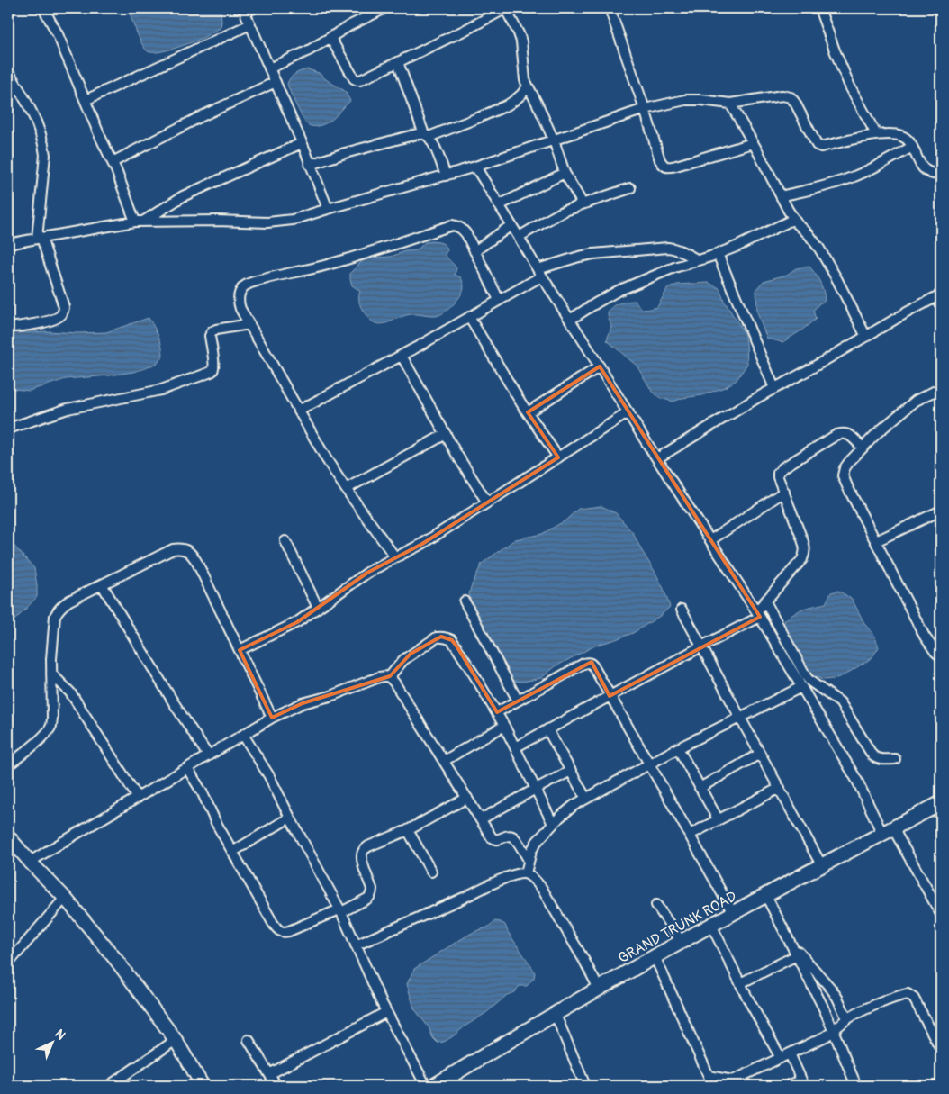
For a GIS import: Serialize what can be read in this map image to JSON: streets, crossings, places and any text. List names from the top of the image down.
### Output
{
  "streets": {
    "main road": ["GRAND TRUNK ROAD"]
  },
  "north": "top right"
}
